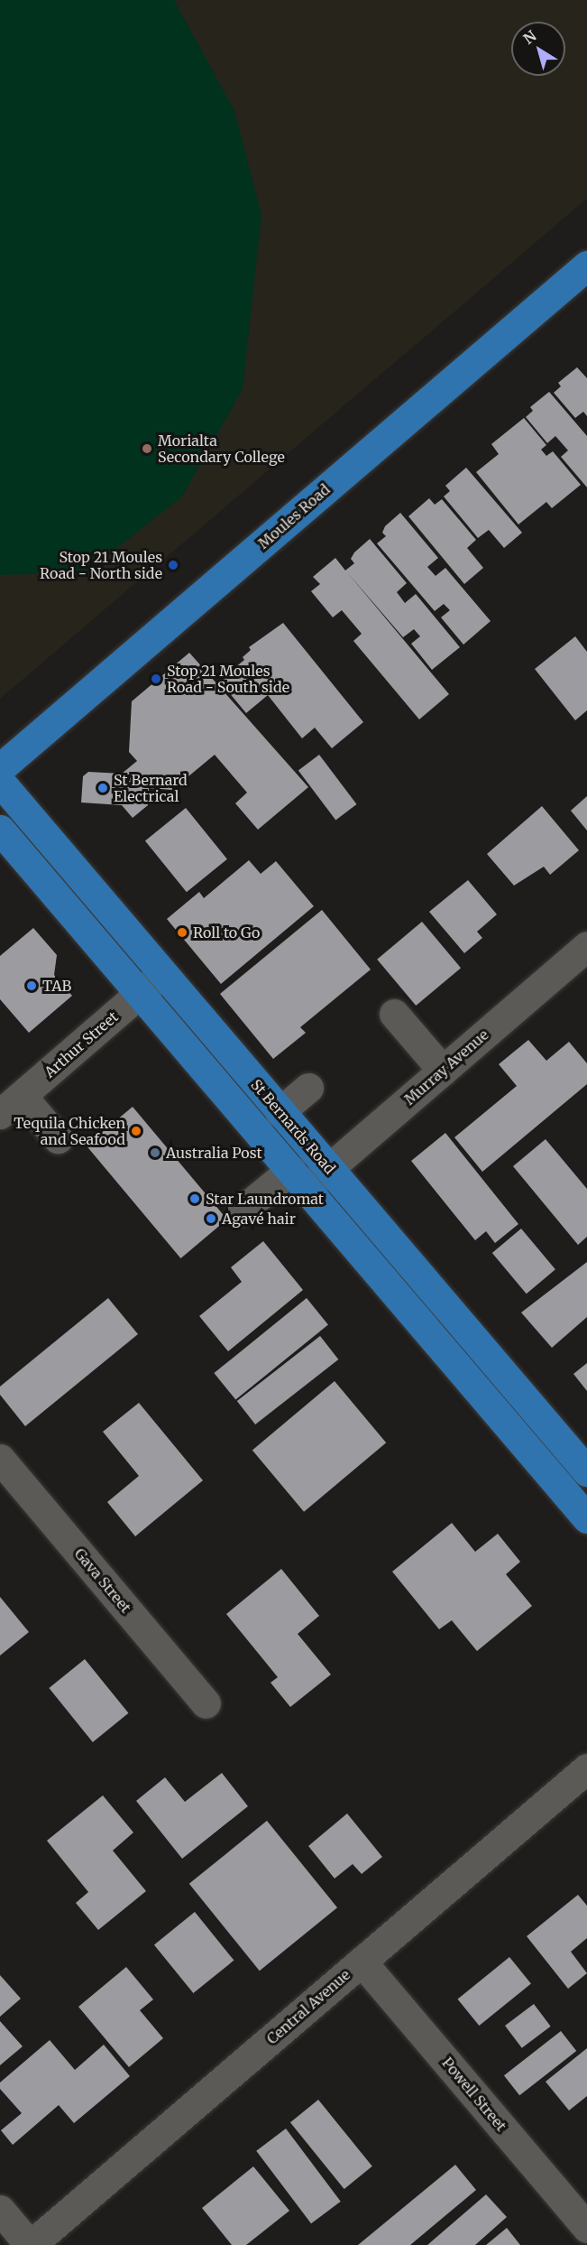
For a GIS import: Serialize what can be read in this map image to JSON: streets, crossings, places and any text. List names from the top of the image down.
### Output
{
  "streets": {
    "main road": ["Moules Road", "St Bernards Road"],
    "street": [
      "Arthur Street",
      "Murray Avenue",
      "Gava Street",
      "Central Avenue",
      "Powell Street"
    ]
  },
  "crossings": [
    ["Arthur Street", "St Bernards Road"],
    ["Murray Avenue", "St Bernards Road"],
    ["Central Avenue", "Powell Street"]
  ],
  "places": [
    "Morialta Secondary College",
    "Stop 21 Moules Road - North side",
    "Stop 21 Moules Road - South side",
    "St Bernard Electrical",
    "Roll to Go",
    "TAB",
    "Tequila Chicken and Seafood",
    "Australia Post",
    "Star Laundromat",
    "Agavé hair"
  ],
  "north": "top left"
}
